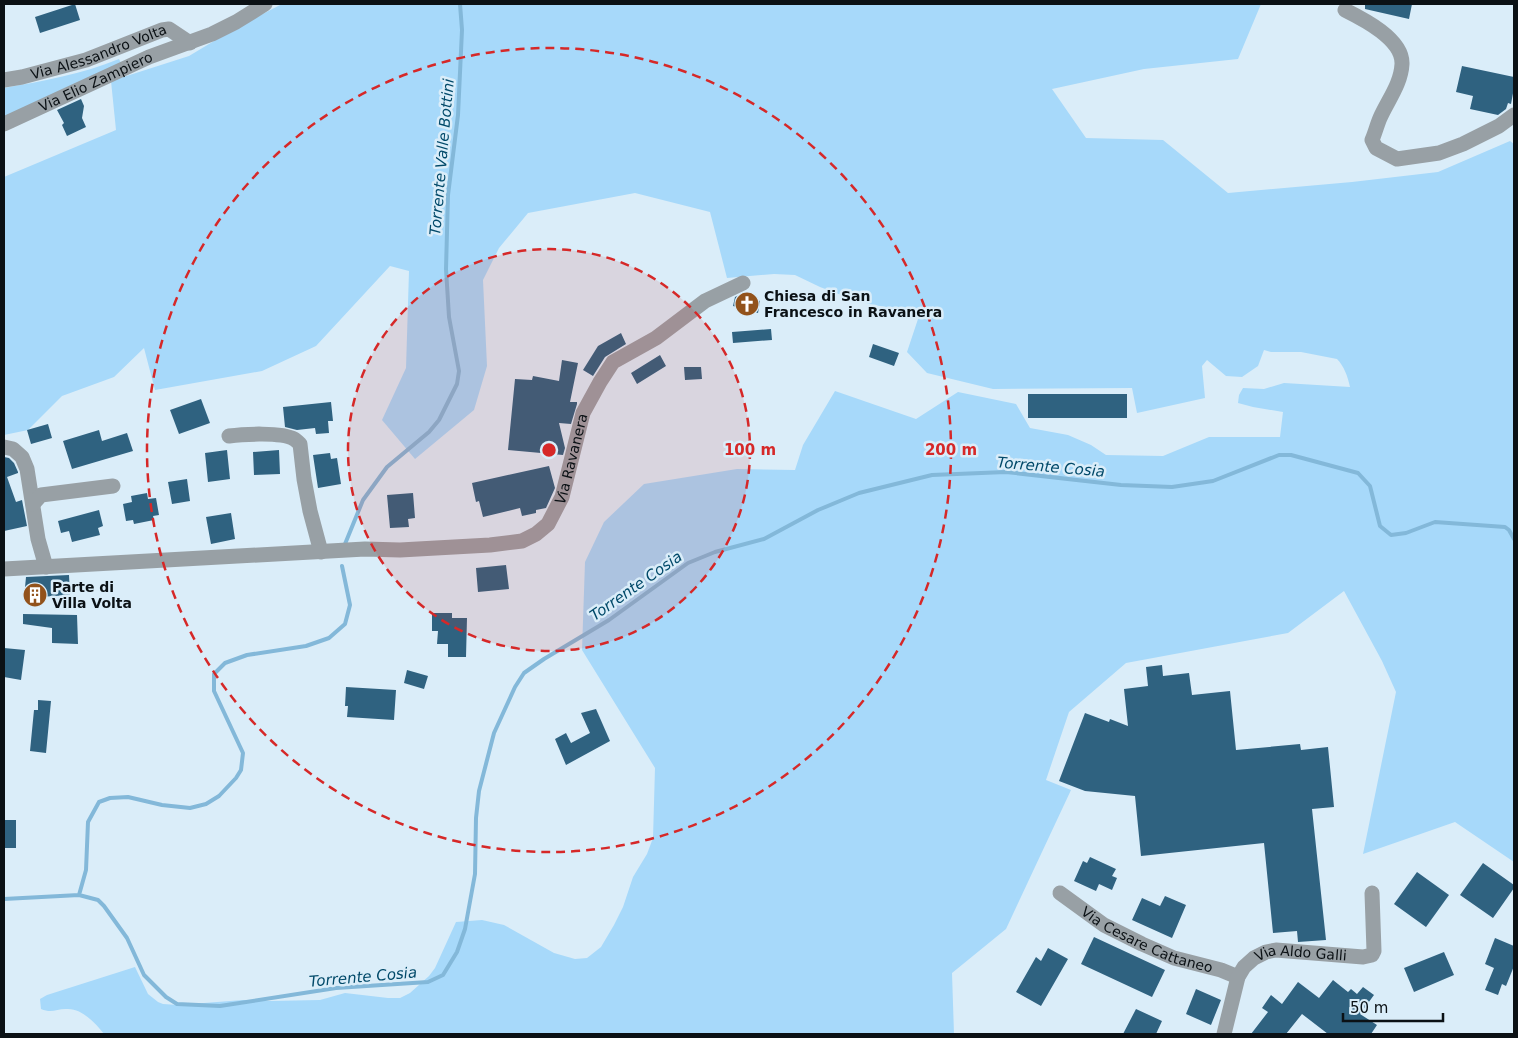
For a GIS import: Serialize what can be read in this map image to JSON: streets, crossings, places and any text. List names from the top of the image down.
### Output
{
  "streets": {
    "street": [
      "Via Alessandro Volta",
      "Via Elio Zampiero",
      "Via Ravanera",
      "Via Cesare Cattaneo",
      "Via Aldo Galli"
    ]
  },
  "crossings": [
    ["Via Alessandro Volta", "Via Elio Zampiero"],
    ["Via Cesare Cattaneo", "Via Aldo Galli"]
  ],
  "water": ["Torrente Valle Bottini", "Torrente Cosia"],
  "places": {
    "church": ["Chiesa di San Francesco in Ravanera"],
    "building": ["Parte di Villa Volta"]
  },
  "scale_bar": "50 m",
  "rings": ["100 m", "200 m"]
}
